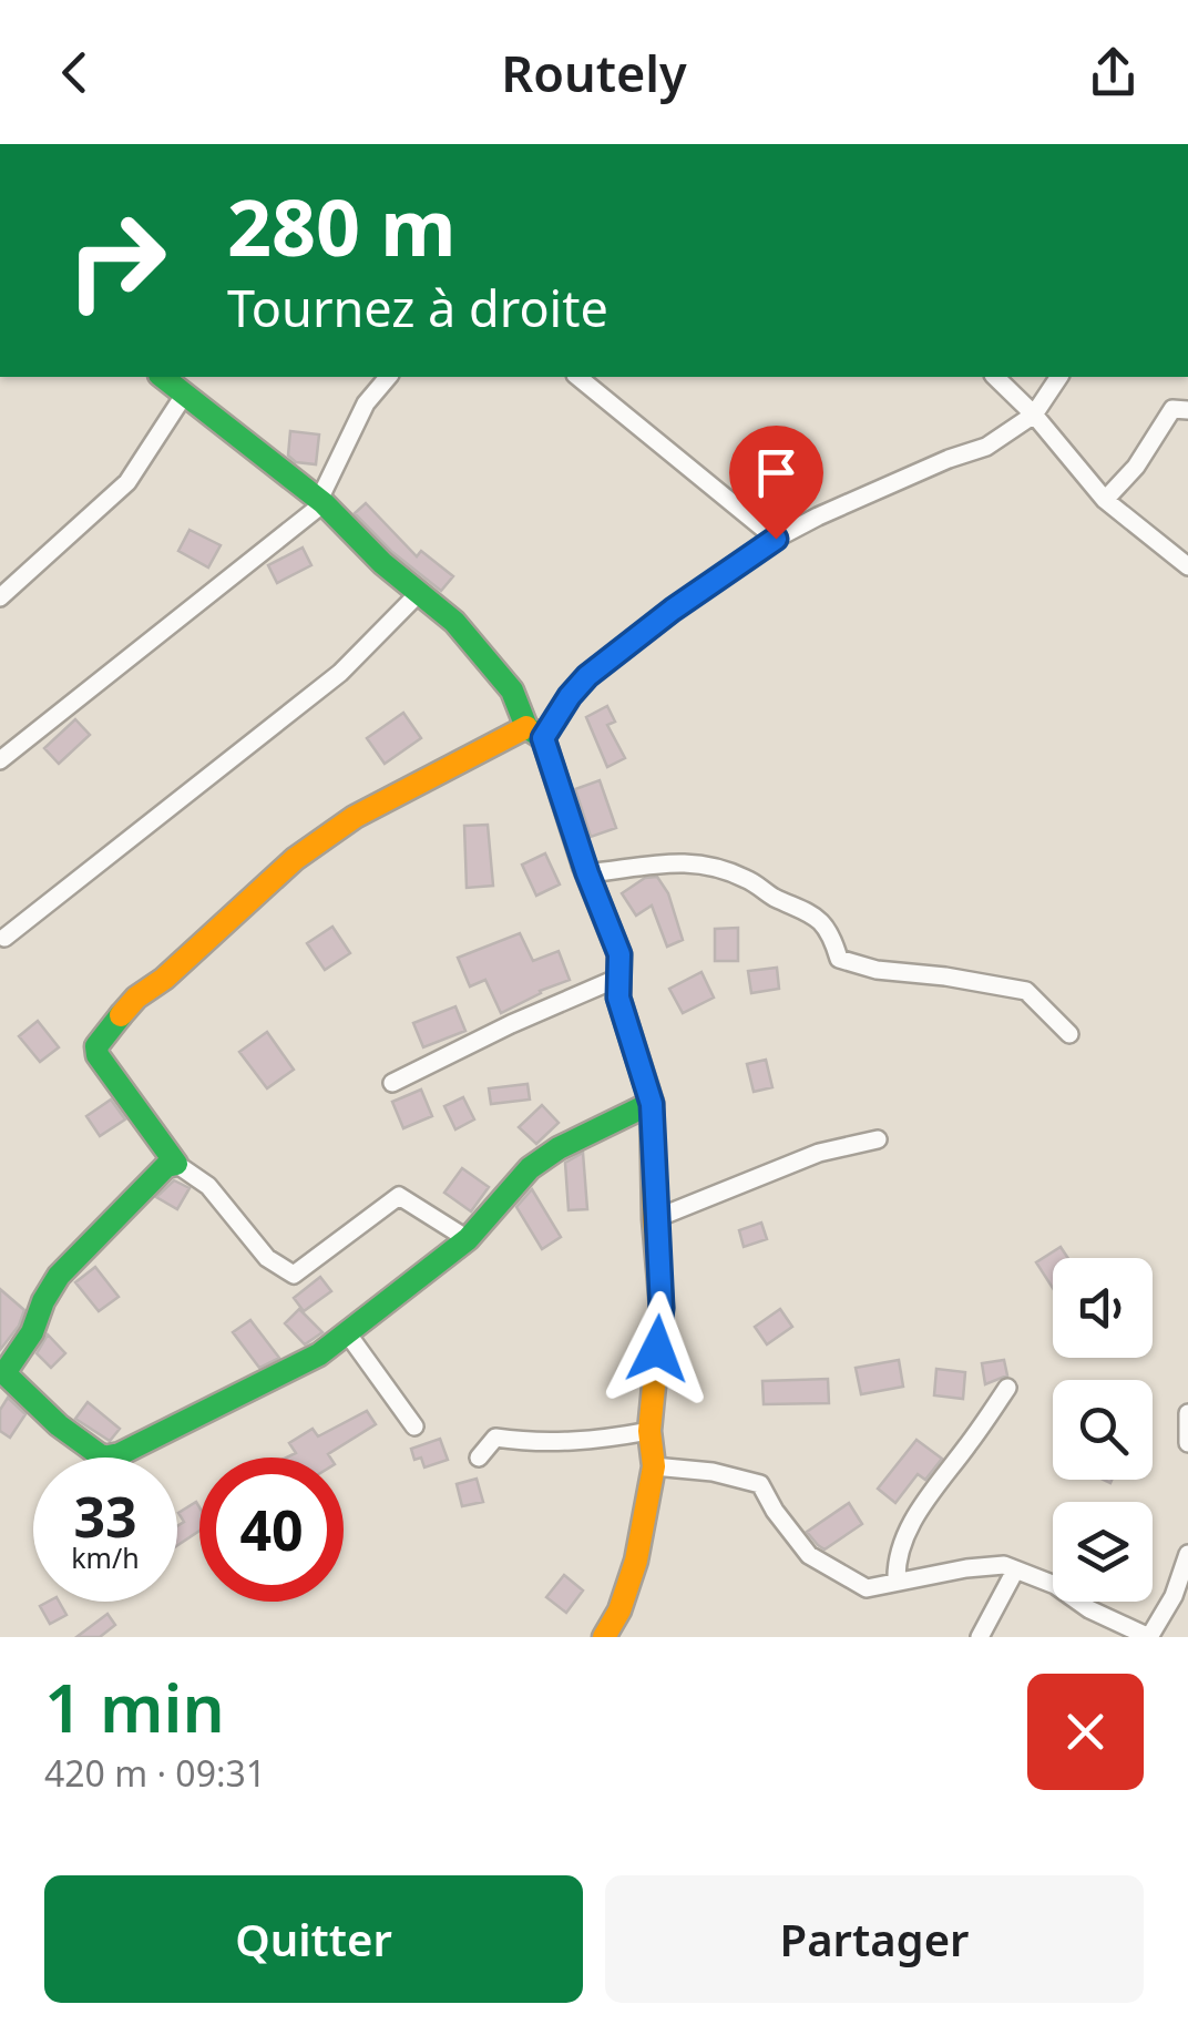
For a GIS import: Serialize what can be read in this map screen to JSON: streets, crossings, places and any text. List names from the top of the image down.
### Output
{
  "page": {
    "header": "Routely",
    "turn": ["280 m", "Tournez à droite"],
    "speed": "33 km/h",
    "limit": "40",
    "heading": ["1 min", "420 m · 09:31"],
    "buttons": ["Quitter", "Partager"]
  }
}
